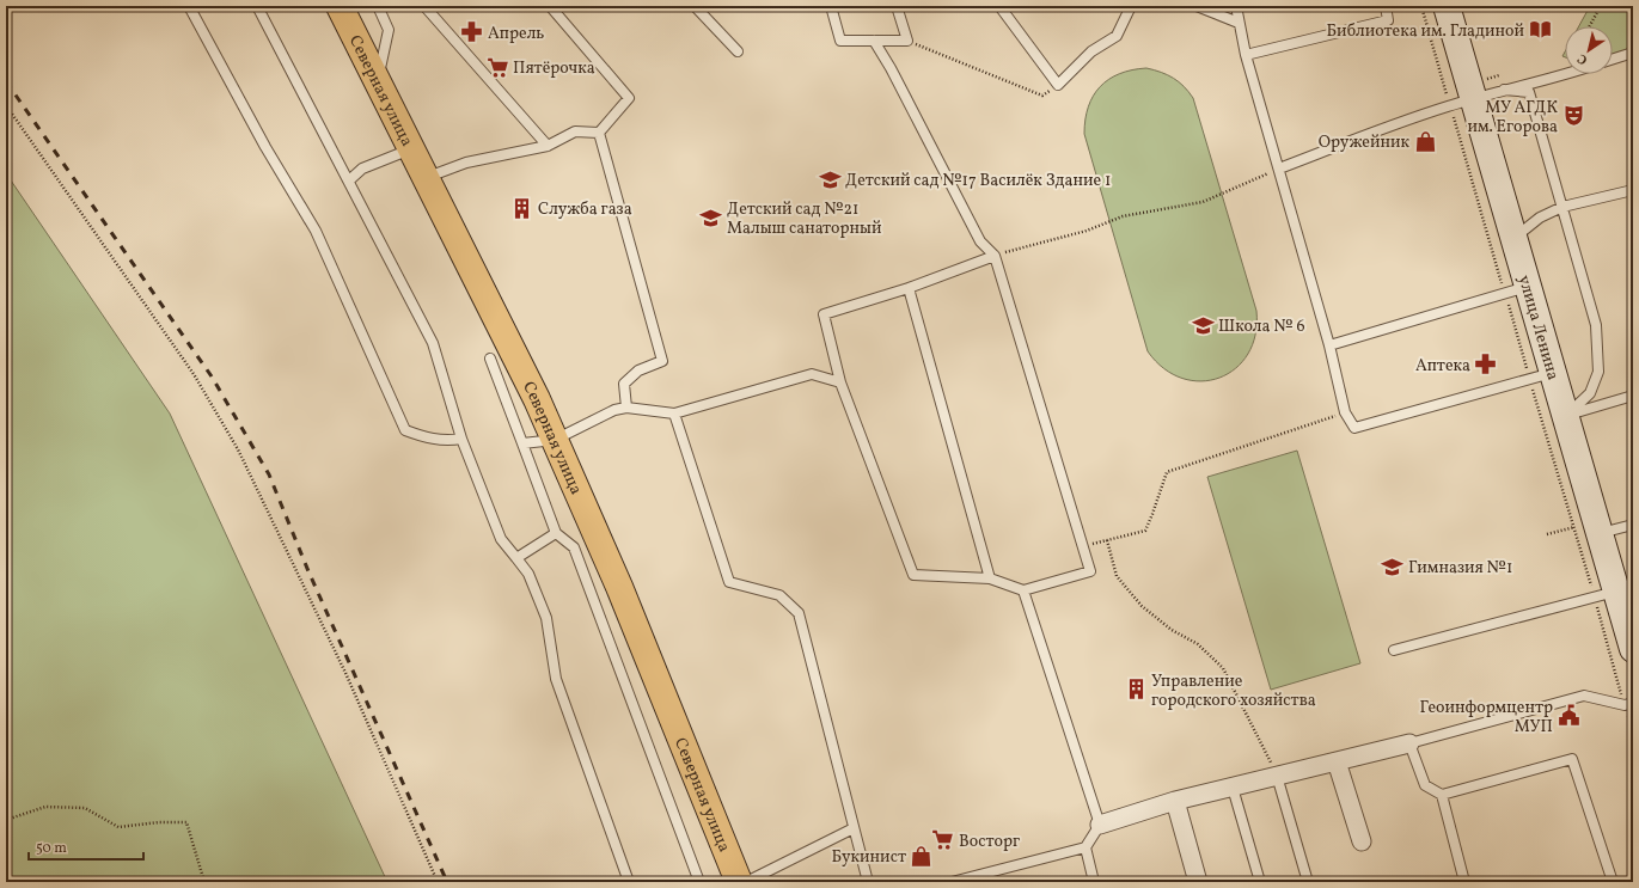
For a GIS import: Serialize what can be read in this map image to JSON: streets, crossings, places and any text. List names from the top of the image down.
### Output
{
  "streets": {
    "main road": ["Северная улица"],
    "street": ["улица Ленина"]
  },
  "places": {
    "library": ["Библиотека им. Гладиной"],
    "pharmacy": ["Апрель", "Аптека"],
    "supermarket": ["Пятёрочка", "Восторг"],
    "theatre": ["МУ АГДК им. Егорова"],
    "shop": ["Оружейник", "Букинист"],
    "school or university": [
      "Детский сад №17 Василёк Здание 1",
      "Детский сад №21 Малыш санаторный",
      "Школа № 6",
      "Гимназия №1"
    ],
    "building": ["Служба газа", "Управление городского хозяйства"],
    "public building": ["Геоинформцентр МУП"]
  },
  "scale_bar": "50 m",
  "north": "bottom left"
}
